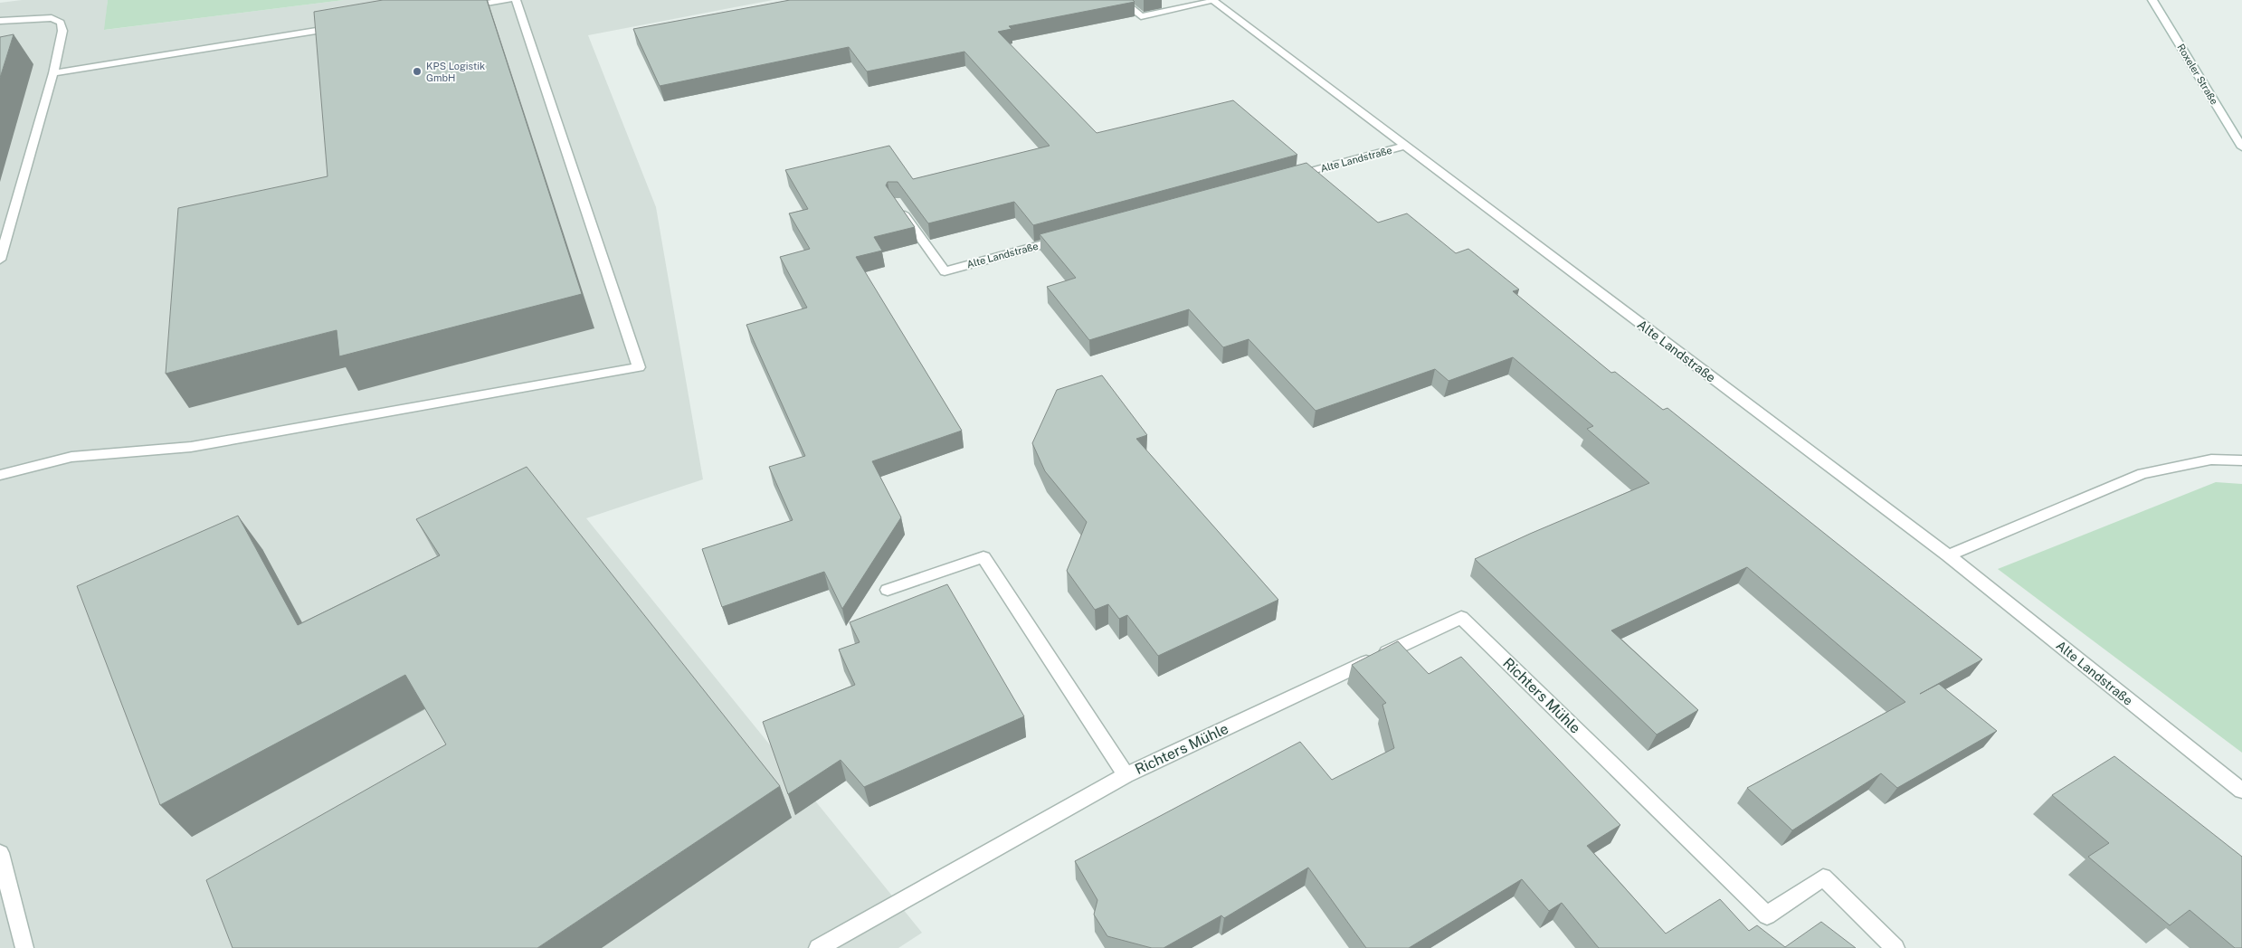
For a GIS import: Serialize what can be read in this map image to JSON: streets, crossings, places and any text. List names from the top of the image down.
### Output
{
  "streets": {
    "street": ["Roxeler Straße", "Alte Landstraße", "Richters Mühle"]
  },
  "places": ["KPS Logistik GmbH"]
}
